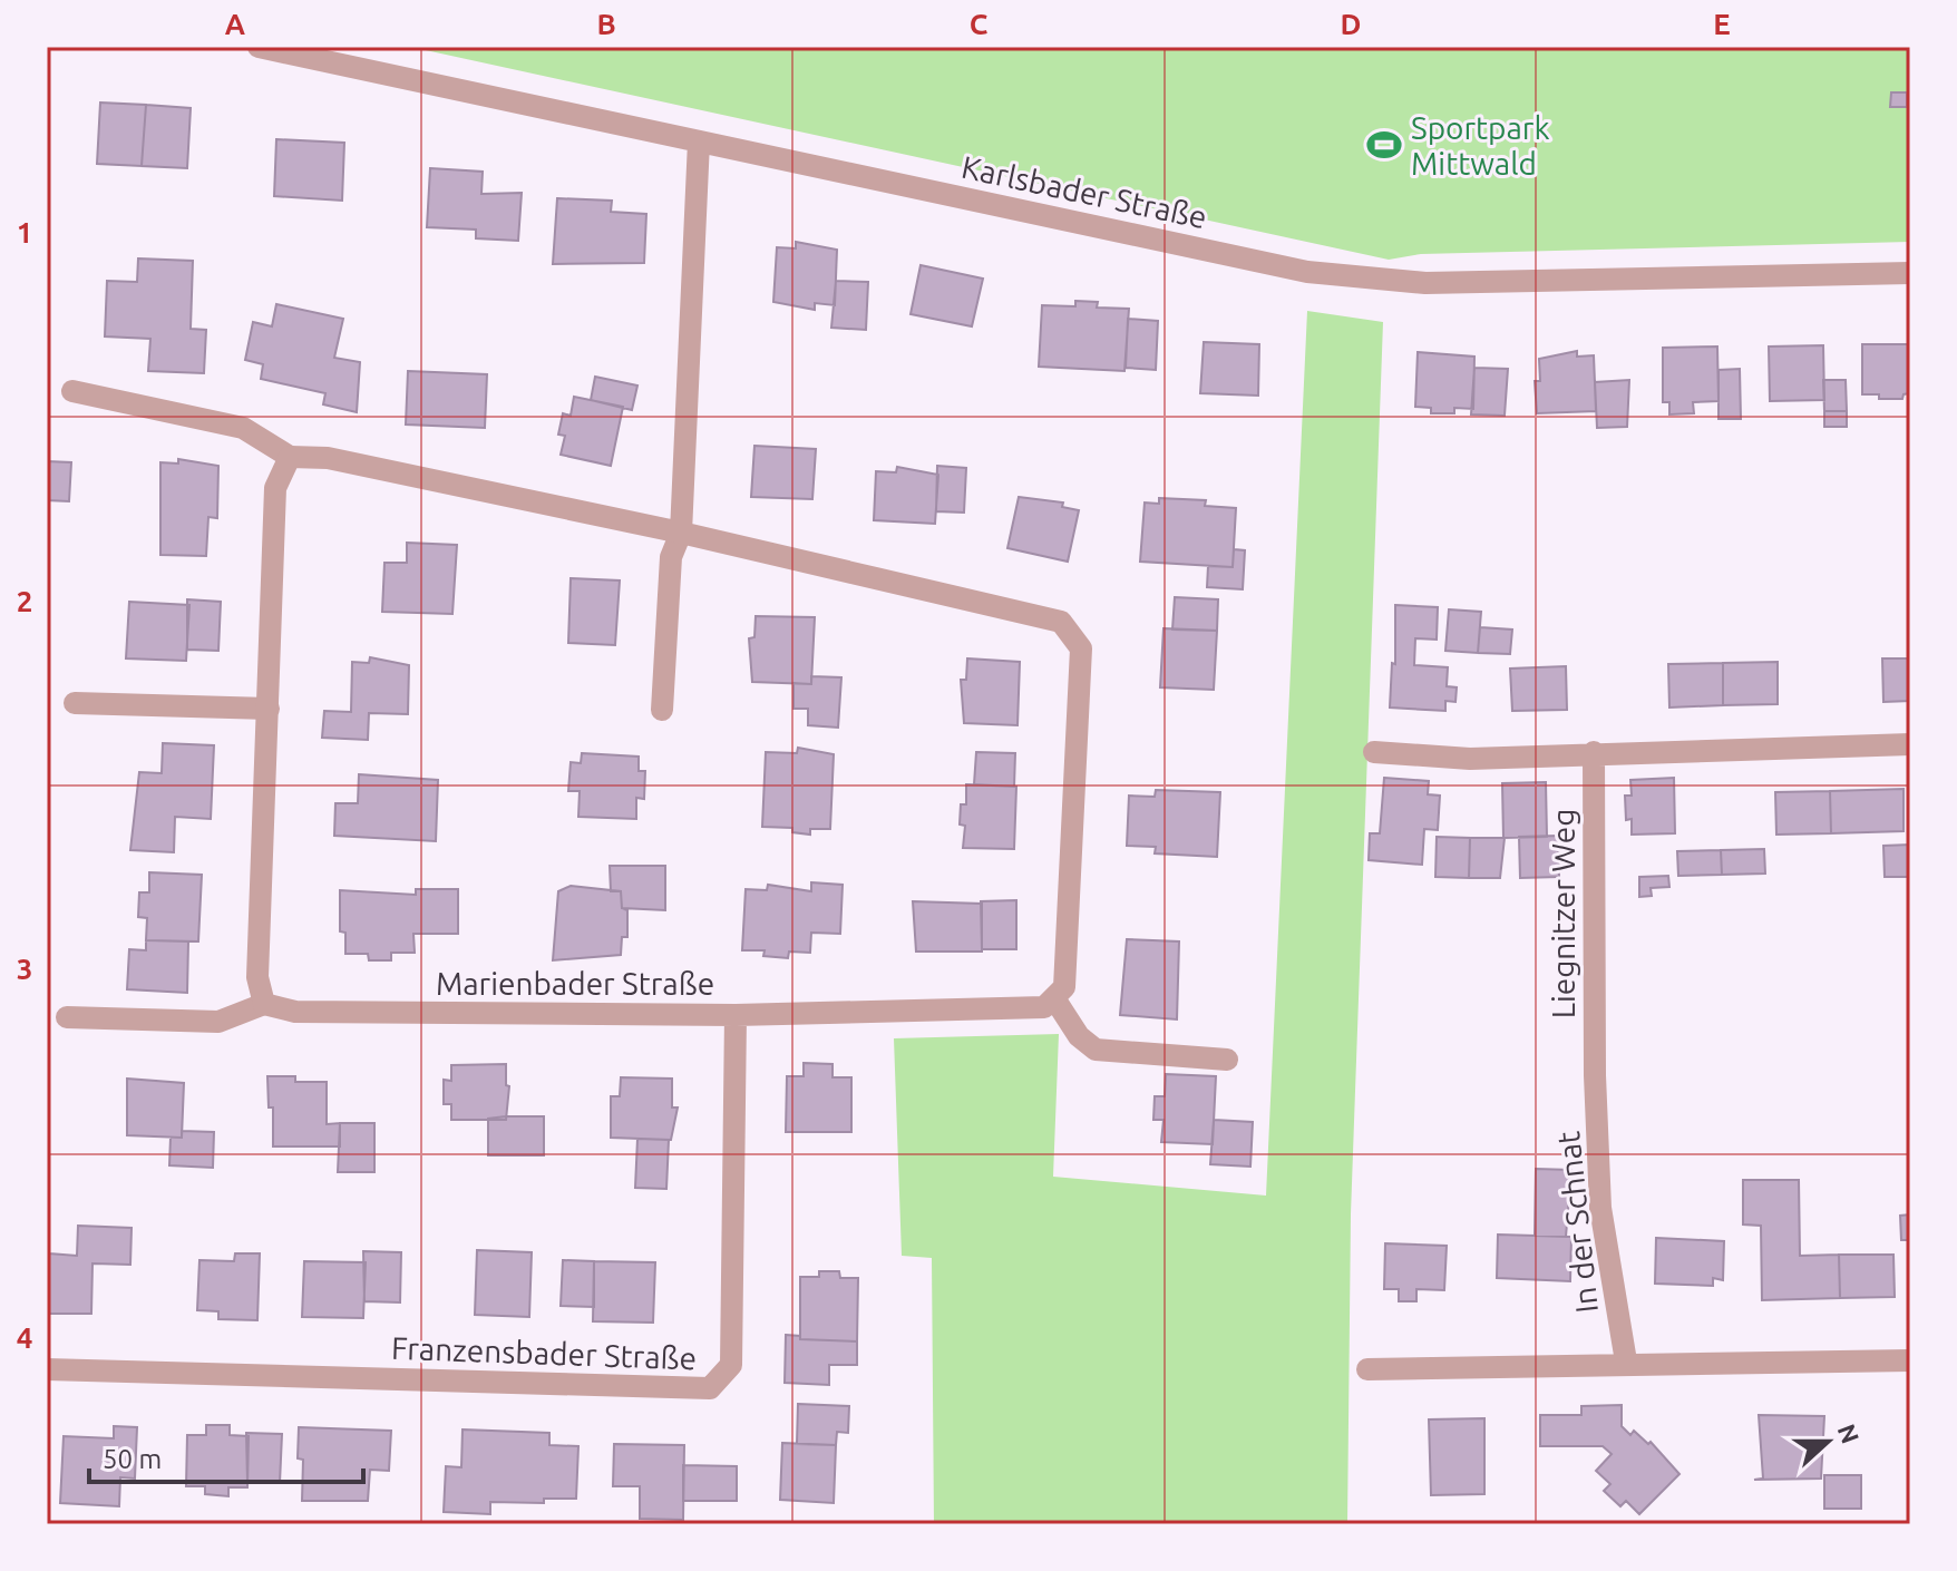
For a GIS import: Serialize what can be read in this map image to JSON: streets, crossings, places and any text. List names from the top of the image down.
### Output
{
  "streets": {
    "street": [
      "Karlsbader Straße",
      "Liegnitzer Weg",
      "Marienbader Straße",
      "In der Schnat",
      "Franzensbader Straße"
    ]
  },
  "crossings": [
    ["Liegnitzer Weg", "In der Schnat"],
    ["Marienbader Straße", "Franzensbader Straße"]
  ],
  "places": {
    "sports": ["Sportpark Mittwald"]
  },
  "scale_bar": "50 m",
  "north": "right",
  "grid": {
    "columns": [
      "A",
      "B",
      "C",
      "D",
      "E"
    ],
    "rows": [
      "1",
      "2",
      "3",
      "4"
    ]
  }
}
